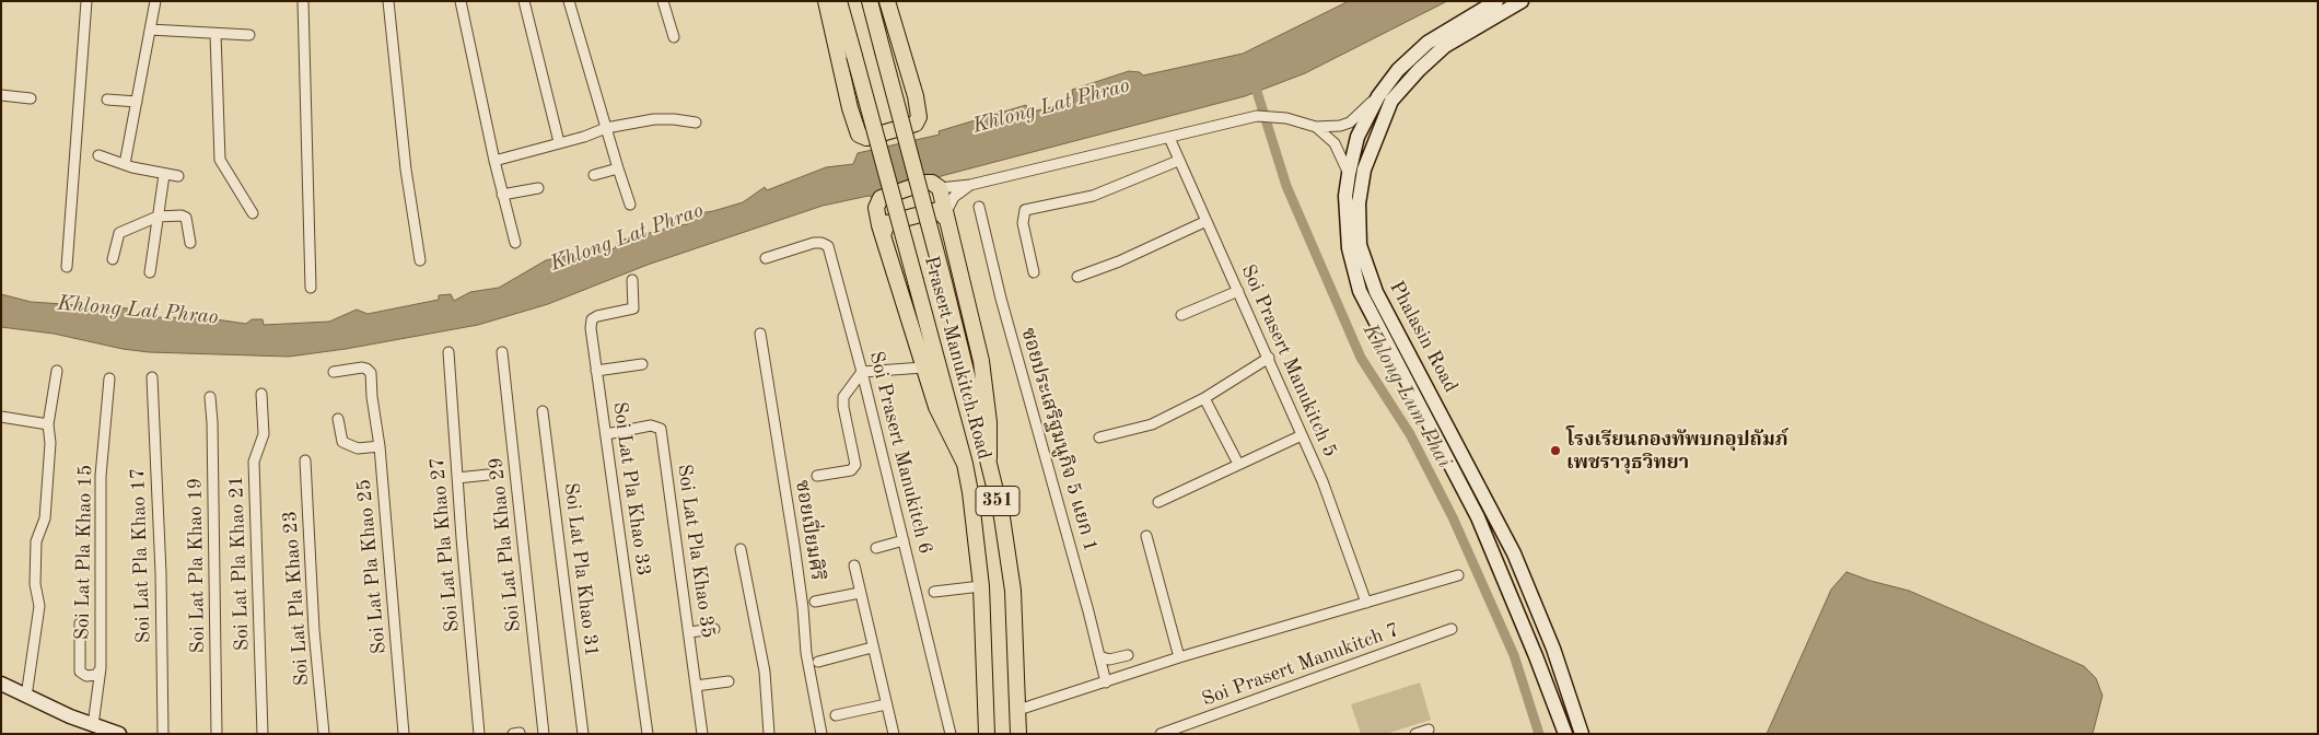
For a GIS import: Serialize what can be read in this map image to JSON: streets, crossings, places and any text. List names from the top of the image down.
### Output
{
  "streets": {
    "main road": ["Phalasin Road", "Prasert-Manukitch Road", "351"],
    "street": [
      "Soi Prasert Manukitch 5",
      "ซอยประเสริฐมนูกิจ 5 แยก 1",
      "Soi Prasert Manukitch 6",
      "Soi Lat Pla Khao 33",
      "ซอยเปี่ยมศิริ",
      "Soi Lat Pla Khao 27",
      "Soi Lat Pla Khao 29",
      "Soi Lat Pla Khao 35",
      "Soi Lat Pla Khao 15",
      "Soi Lat Pla Khao 17",
      "Soi Lat Pla Khao 21",
      "Soi Lat Pla Khao 19",
      "Soi Lat Pla Khao 25",
      "Soi Lat Pla Khao 31",
      "Soi Lat Pla Khao 23",
      "Soi Prasert Manukitch 7"
    ]
  },
  "crossings": [
    ["Soi Lat Pla Khao 33", "Soi Lat Pla Khao 35"]
  ],
  "water": ["Khlong Lat Phrao", "Khlong Lum Phai"],
  "places": ["โรงเรียนกองทัพบกอุปถัมภ์ เพชราวุธวิทยา"]
}
